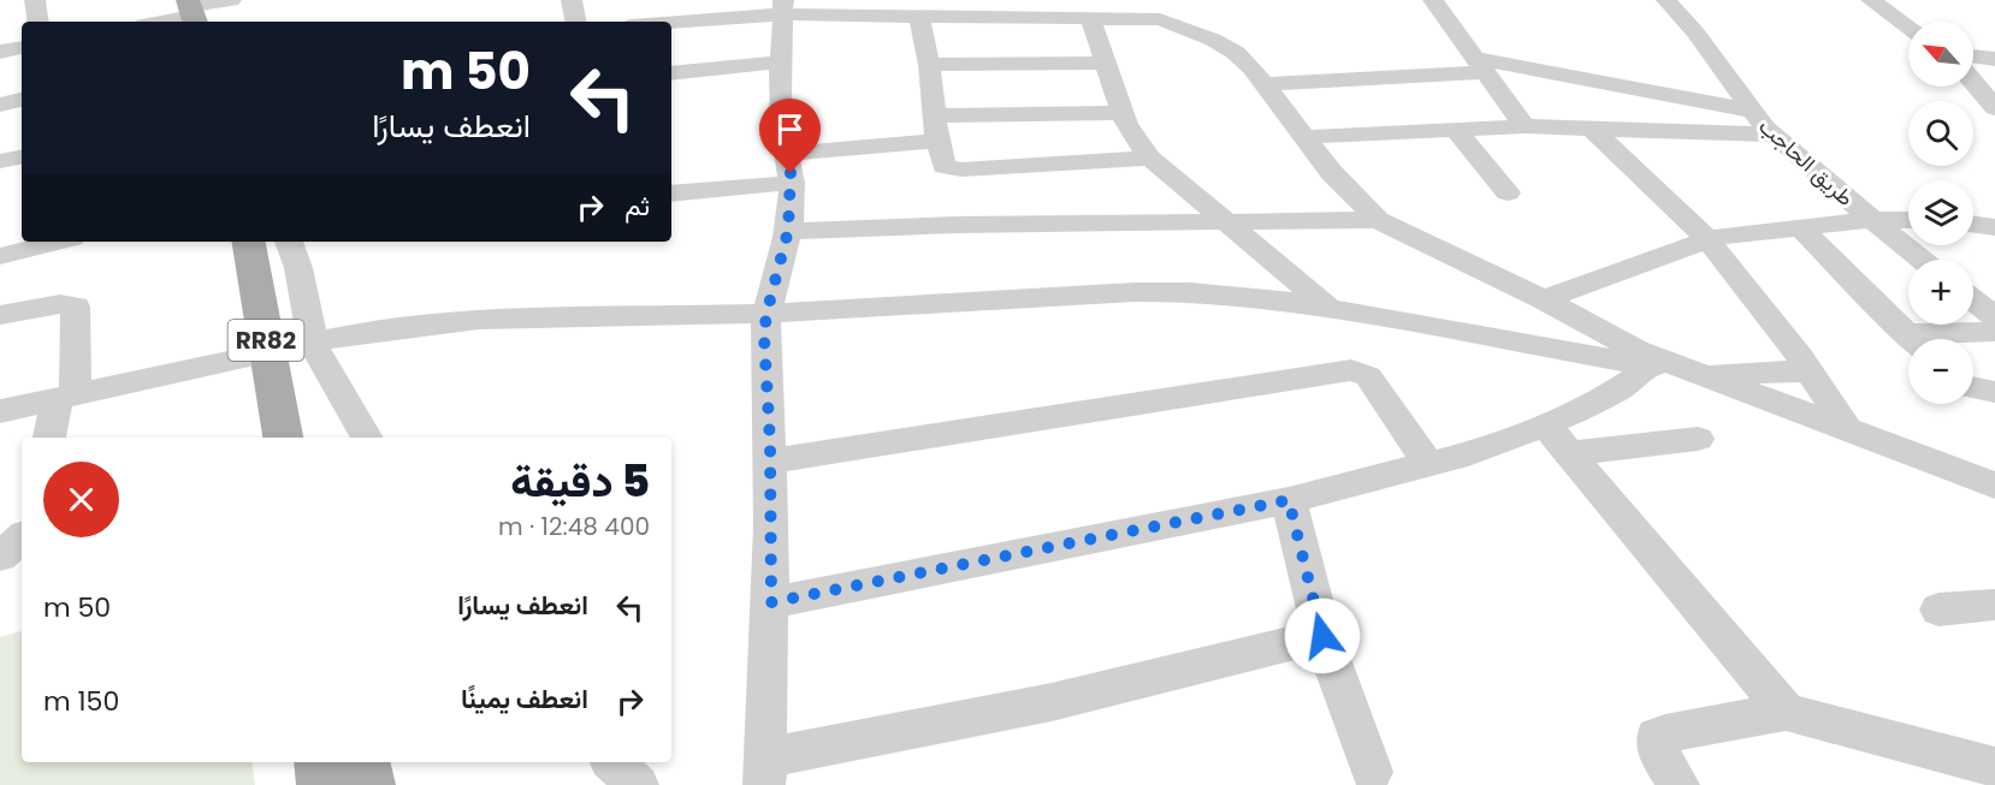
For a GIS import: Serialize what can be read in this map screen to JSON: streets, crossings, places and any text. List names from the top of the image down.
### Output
{
  "streets": {
    "main road": ["RR82"],
    "street": ["طريق الحاجب"]
  },
  "north": "top left",
  "page": {
    "map_buttons": ["+", "−"],
    "turn": ["50 m", "انعطف يسارًا"],
    "then": "ثم",
    "heading": ["5 دقيقة", "400 m · 12:48"],
    "list": [
      {
        "name": "انعطف يسارًا",
        "value": "50 m"
      },
      {
        "name": "انعطف يمينًا",
        "value": "150 m"
      }
    ]
  }
}
